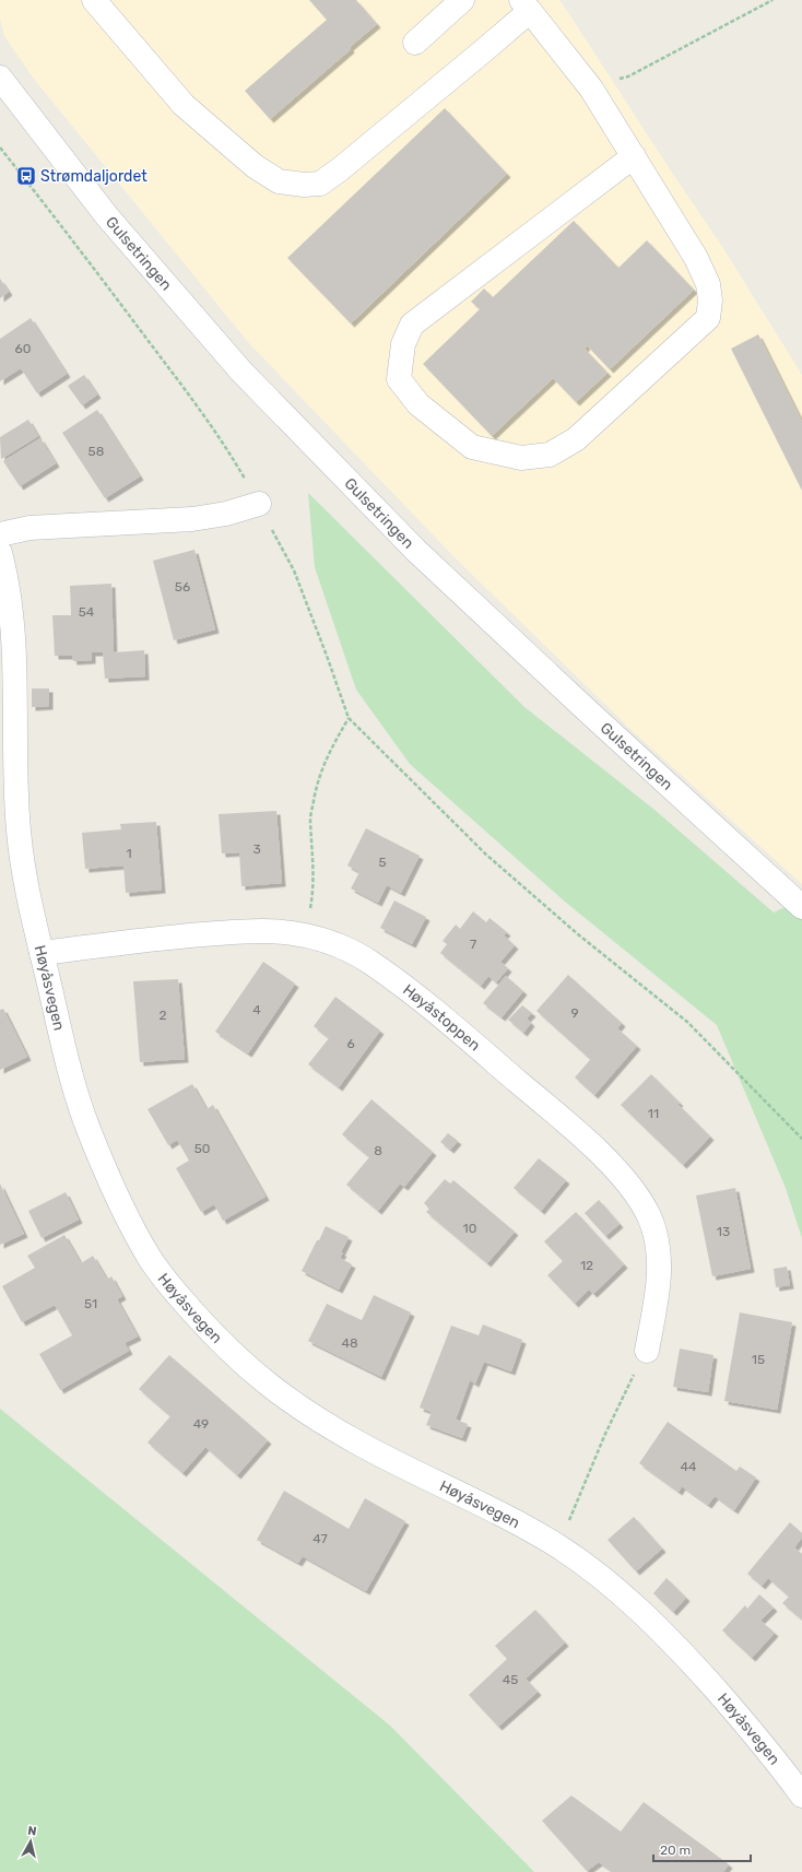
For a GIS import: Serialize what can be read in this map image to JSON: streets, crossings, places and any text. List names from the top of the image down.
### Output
{
  "streets": {
    "street": ["Gulsetringen", "Høyåsvegen", "Høyåstoppen"]
  },
  "crossings": [
    ["Høyåsvegen", "Høyåstoppen"]
  ],
  "places": {
    "bus stop": ["Strømdaljordet"]
  },
  "house_numbers": [
    "60",
    "58",
    "56",
    "54",
    "3",
    "1",
    "5",
    "7",
    "4",
    "9",
    "2",
    "6",
    "11",
    "50",
    "8",
    "10",
    "13",
    "12",
    "51",
    "48",
    "15",
    "49",
    "44",
    "47",
    "45"
  ],
  "scale_bar": "20 m",
  "north": "top"
}
